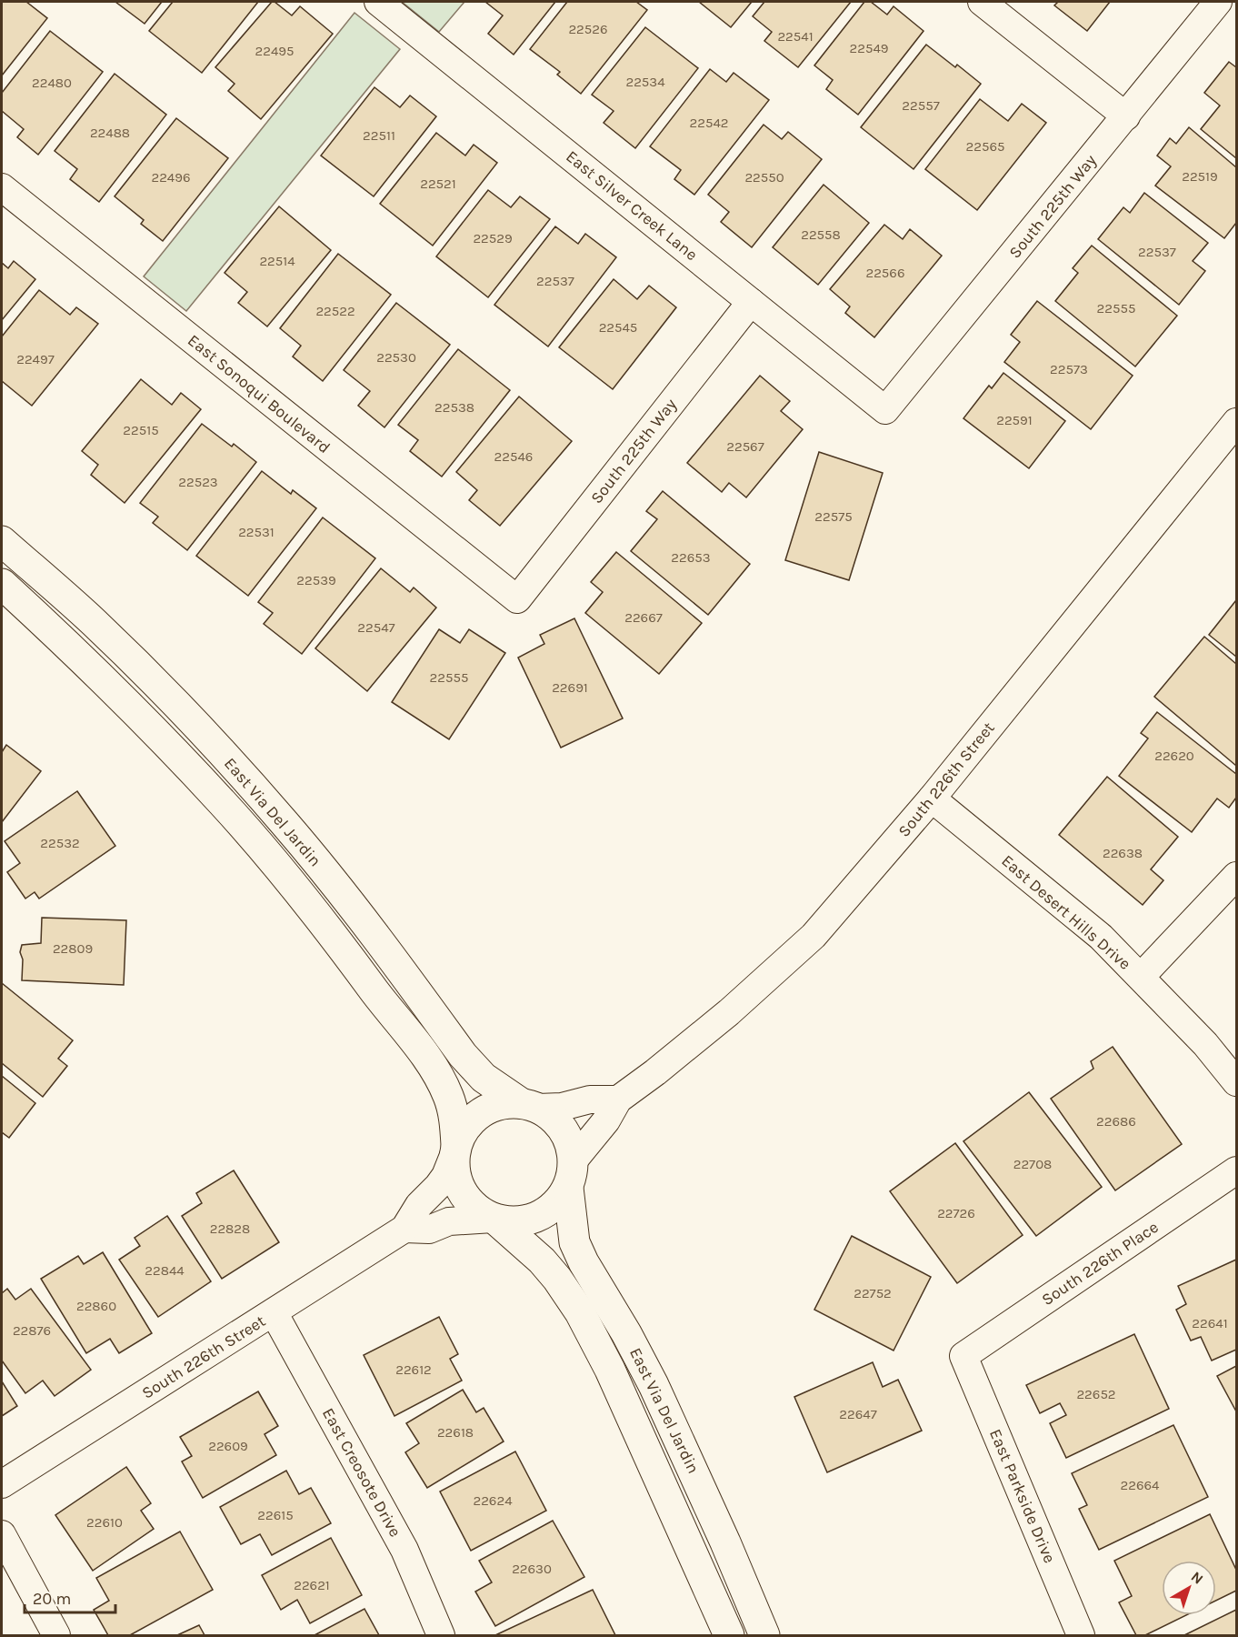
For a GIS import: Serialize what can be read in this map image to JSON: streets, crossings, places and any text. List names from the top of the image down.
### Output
{
  "streets": {
    "street": [
      "East Silver Creek Lane",
      "South 225th Way",
      "East Sonoqui Boulevard",
      "South 226th Street",
      "East Via Del Jardin",
      "East Desert Hills Drive",
      "South 226th Place",
      "East Creosote Drive",
      "East Parkside Drive"
    ]
  },
  "crossings": [
    ["East Silver Creek Lane", "South 225th Way"],
    ["South 225th Way", "East Sonoqui Boulevard"],
    ["South 226th Street", "East Via Del Jardin"],
    ["South 226th Street", "East Desert Hills Drive"],
    ["South 226th Street", "East Creosote Drive"],
    ["South 226th Place", "East Parkside Drive"]
  ],
  "house_numbers": [
    "22526",
    "22541",
    "22549",
    "22495",
    "22534",
    "22480",
    "22557",
    "22542",
    "22488",
    "22511",
    "22565",
    "22519",
    "22496",
    "22550",
    "22521",
    "22558",
    "22529",
    "22537",
    "22514",
    "22566",
    "22537",
    "22555",
    "22522",
    "22545",
    "22530",
    "22497",
    "22573",
    "22538",
    "22591",
    "22515",
    "22567",
    "22546",
    "22523",
    "22575",
    "22531",
    "22653",
    "22539",
    "22667",
    "22547",
    "22555",
    "22691",
    "22620",
    "22532",
    "22638",
    "22809",
    "22686",
    "22708",
    "22726",
    "22828",
    "22844",
    "22752",
    "22860",
    "22641",
    "22876",
    "22612",
    "22652",
    "22647",
    "22618",
    "22609",
    "22664",
    "22624",
    "22615",
    "22610",
    "22630",
    "22621"
  ],
  "scale_bar": "20 m",
  "north": "top right"
}
